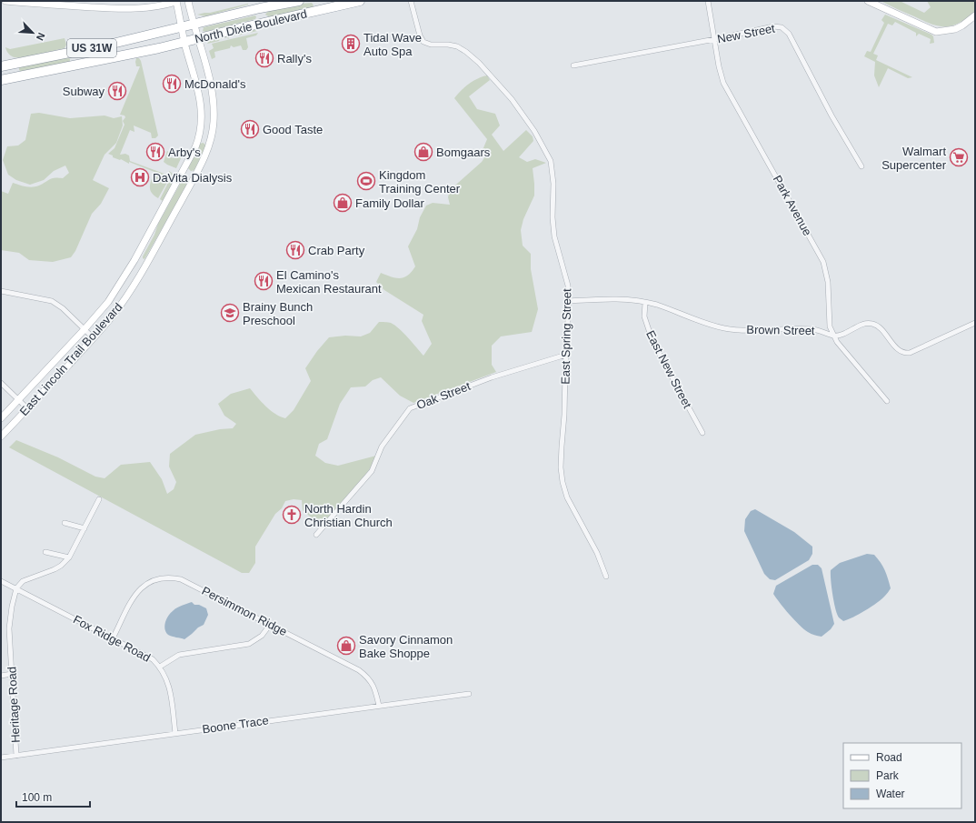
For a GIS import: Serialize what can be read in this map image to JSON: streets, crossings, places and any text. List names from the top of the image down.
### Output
{
  "streets": {
    "highway": ["North Dixie Boulevard", "US 31W"],
    "street": [
      "New Street",
      "Park Avenue",
      "Brown Street",
      "East Spring Street",
      "East Lincoln Trail Boulevard",
      "East New Street",
      "Oak Street",
      "Persimmon Ridge",
      "Fox Ridge Road",
      "Heritage Road",
      "Boone Trace"
    ]
  },
  "crossings": [
    ["North Dixie Boulevard", "US 31W"],
    ["North Dixie Boulevard", "East Lincoln Trail Boulevard"],
    ["New Street", "Park Avenue"],
    ["US 31W", "East Lincoln Trail Boulevard"],
    ["Park Avenue", "Brown Street"],
    ["Brown Street", "East Spring Street"],
    ["Brown Street", "East New Street"],
    ["East Spring Street", "Oak Street"],
    ["Persimmon Ridge", "Fox Ridge Road"],
    ["Persimmon Ridge", "Boone Trace"],
    ["Fox Ridge Road", "Heritage Road"],
    ["Fox Ridge Road", "Boone Trace"],
    ["Heritage Road", "Boone Trace"]
  ],
  "places": {
    "building": ["Tidal Wave Auto Spa"],
    "restaurant": [
      "Rally's",
      "McDonald's",
      "Subway",
      "Good Taste",
      "Arby's",
      "Crab Party",
      "El Camino's Mexican Restaurant"
    ],
    "shop": ["Bomgaars", "Family Dollar", "Savory Cinnamon Bake Shoppe"],
    "supermarket": ["Walmart Supercenter"],
    "hospital": ["DaVita Dialysis"],
    "sports": ["Kingdom Training Center"],
    "school or university": ["Brainy Bunch Preschool"],
    "church": ["North Hardin Christian Church"]
  },
  "legend": ["Road", "Park", "Water"],
  "scale_bar": "100 m",
  "north": "bottom right"
}
